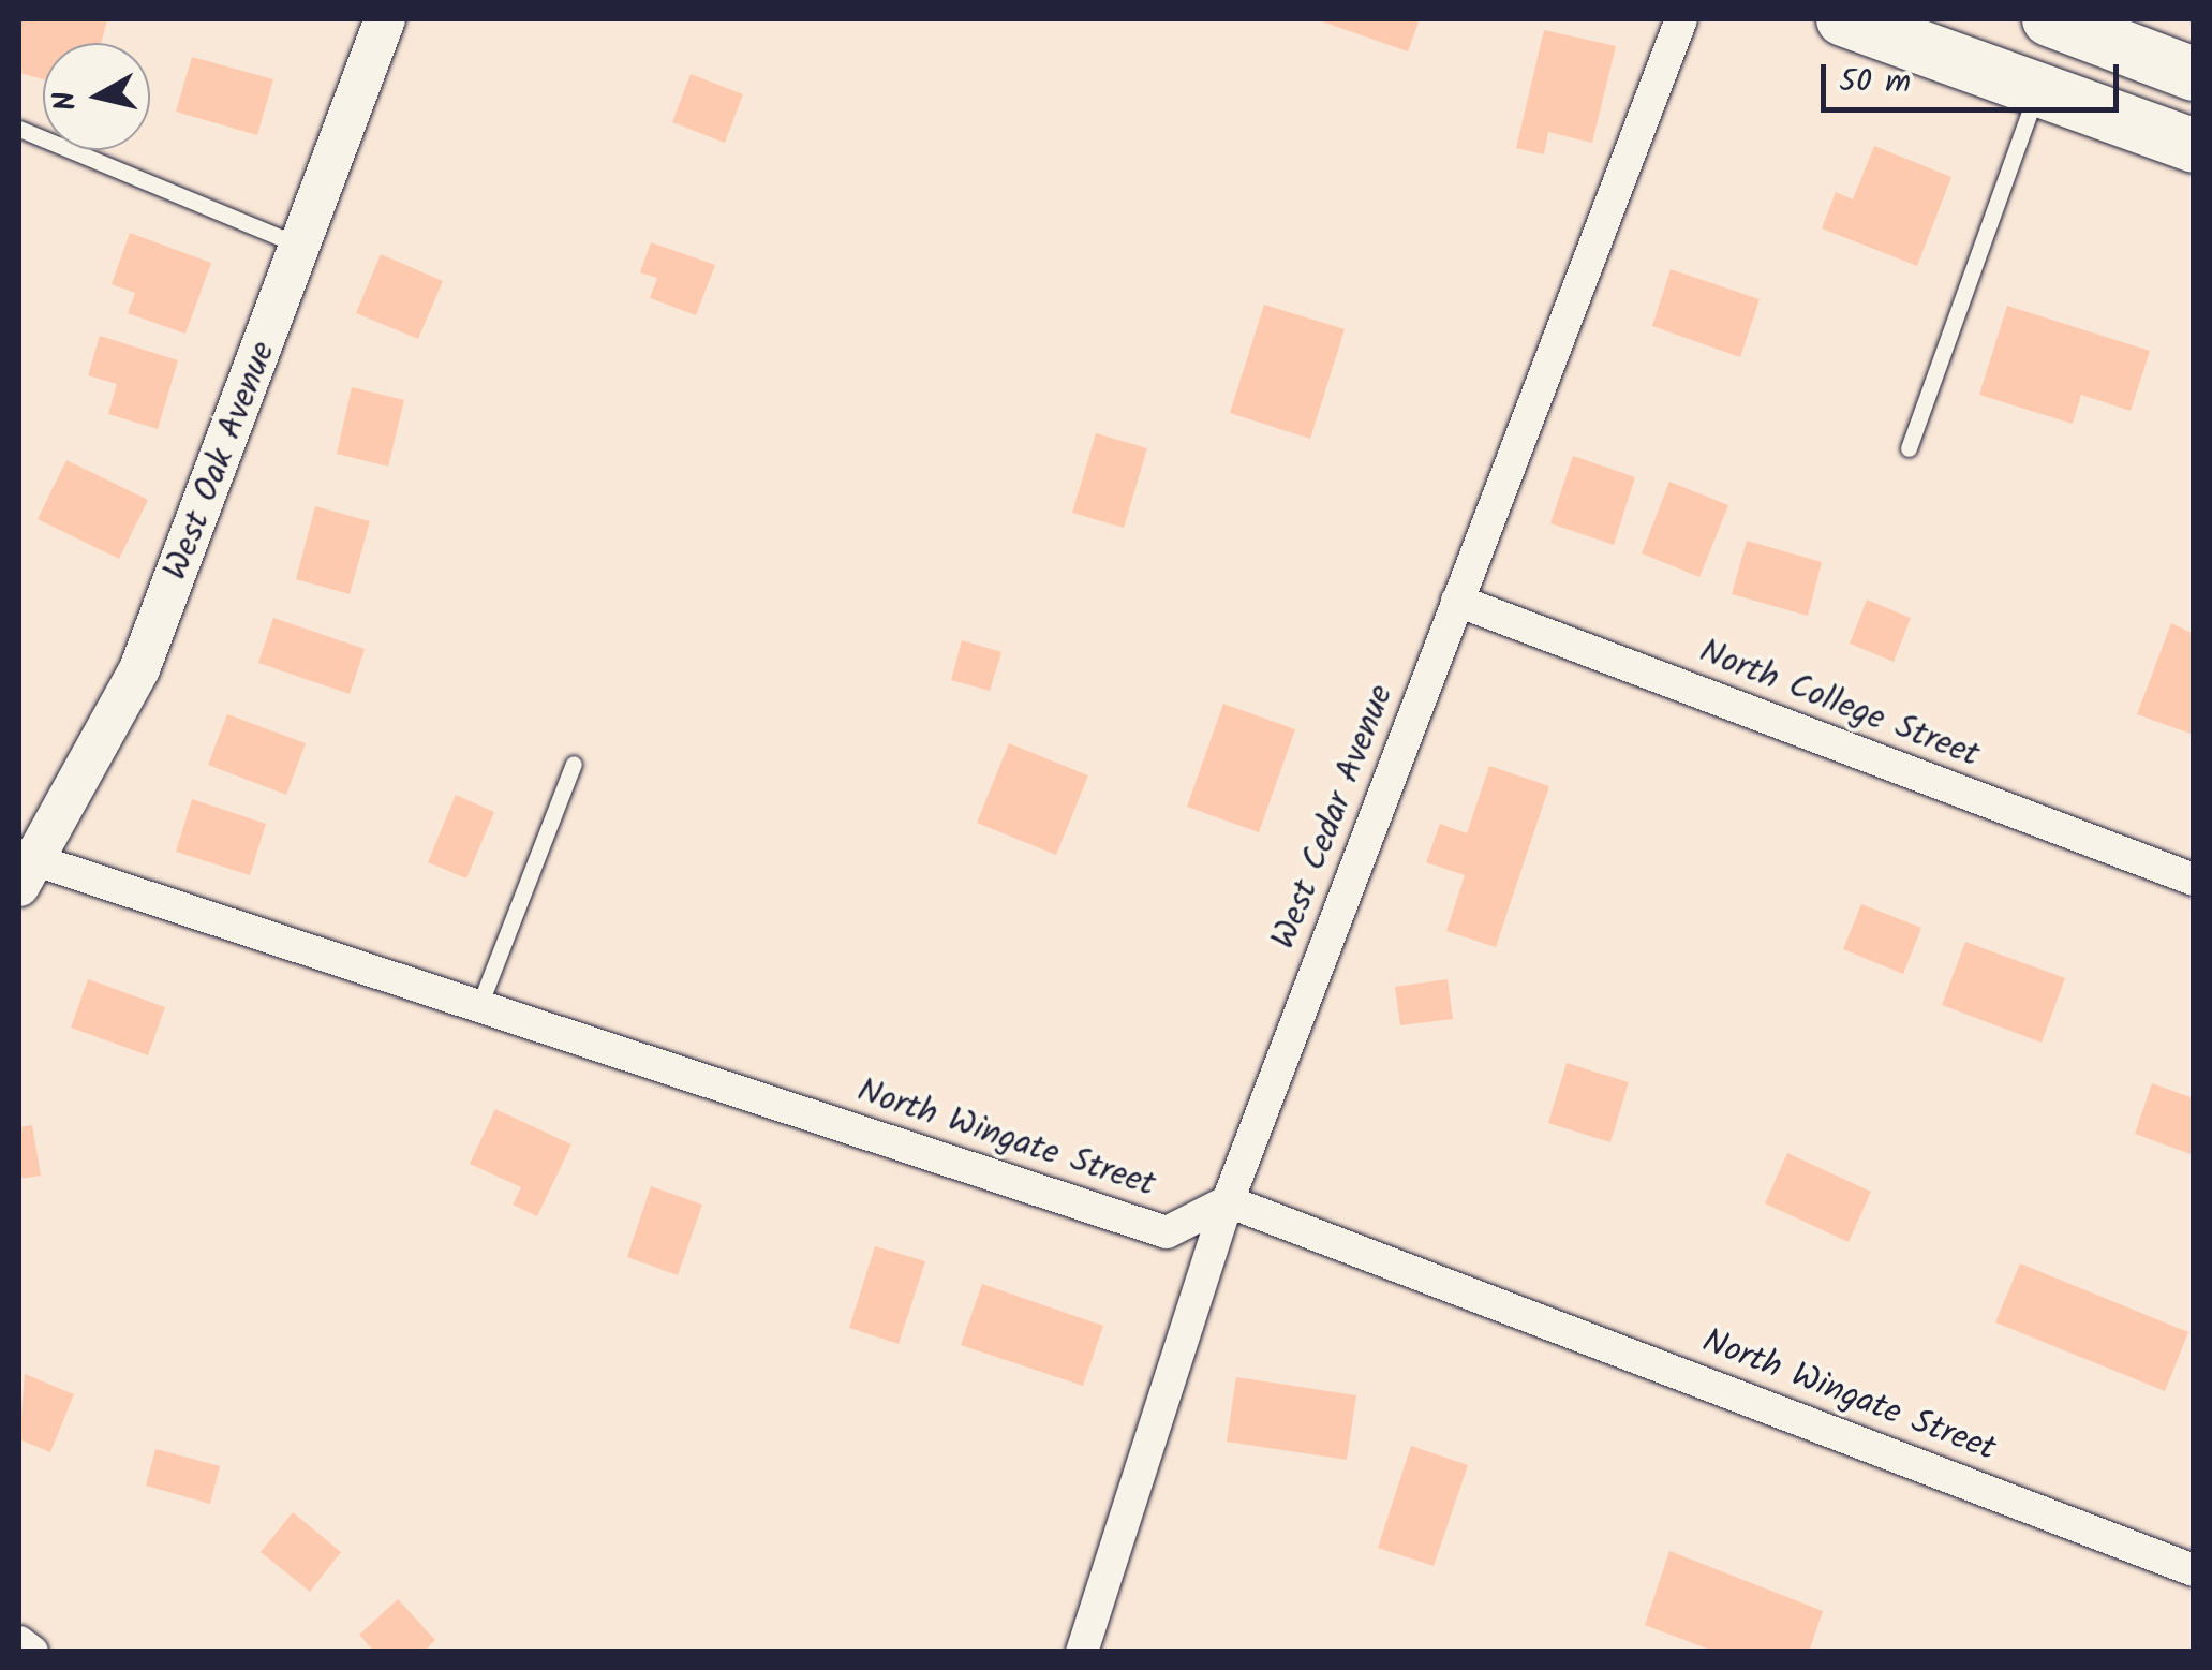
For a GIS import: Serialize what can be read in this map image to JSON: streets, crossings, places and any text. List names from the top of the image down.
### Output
{
  "streets": {
    "street": [
      "West Oak Avenue",
      "North College Street",
      "West Cedar Avenue",
      "North Wingate Street"
    ]
  },
  "crossings": [
    ["West Oak Avenue", "North Wingate Street"],
    ["North College Street", "West Cedar Avenue"],
    ["West Cedar Avenue", "North Wingate Street"]
  ],
  "scale_bar": "50 m",
  "north": "left"
}
